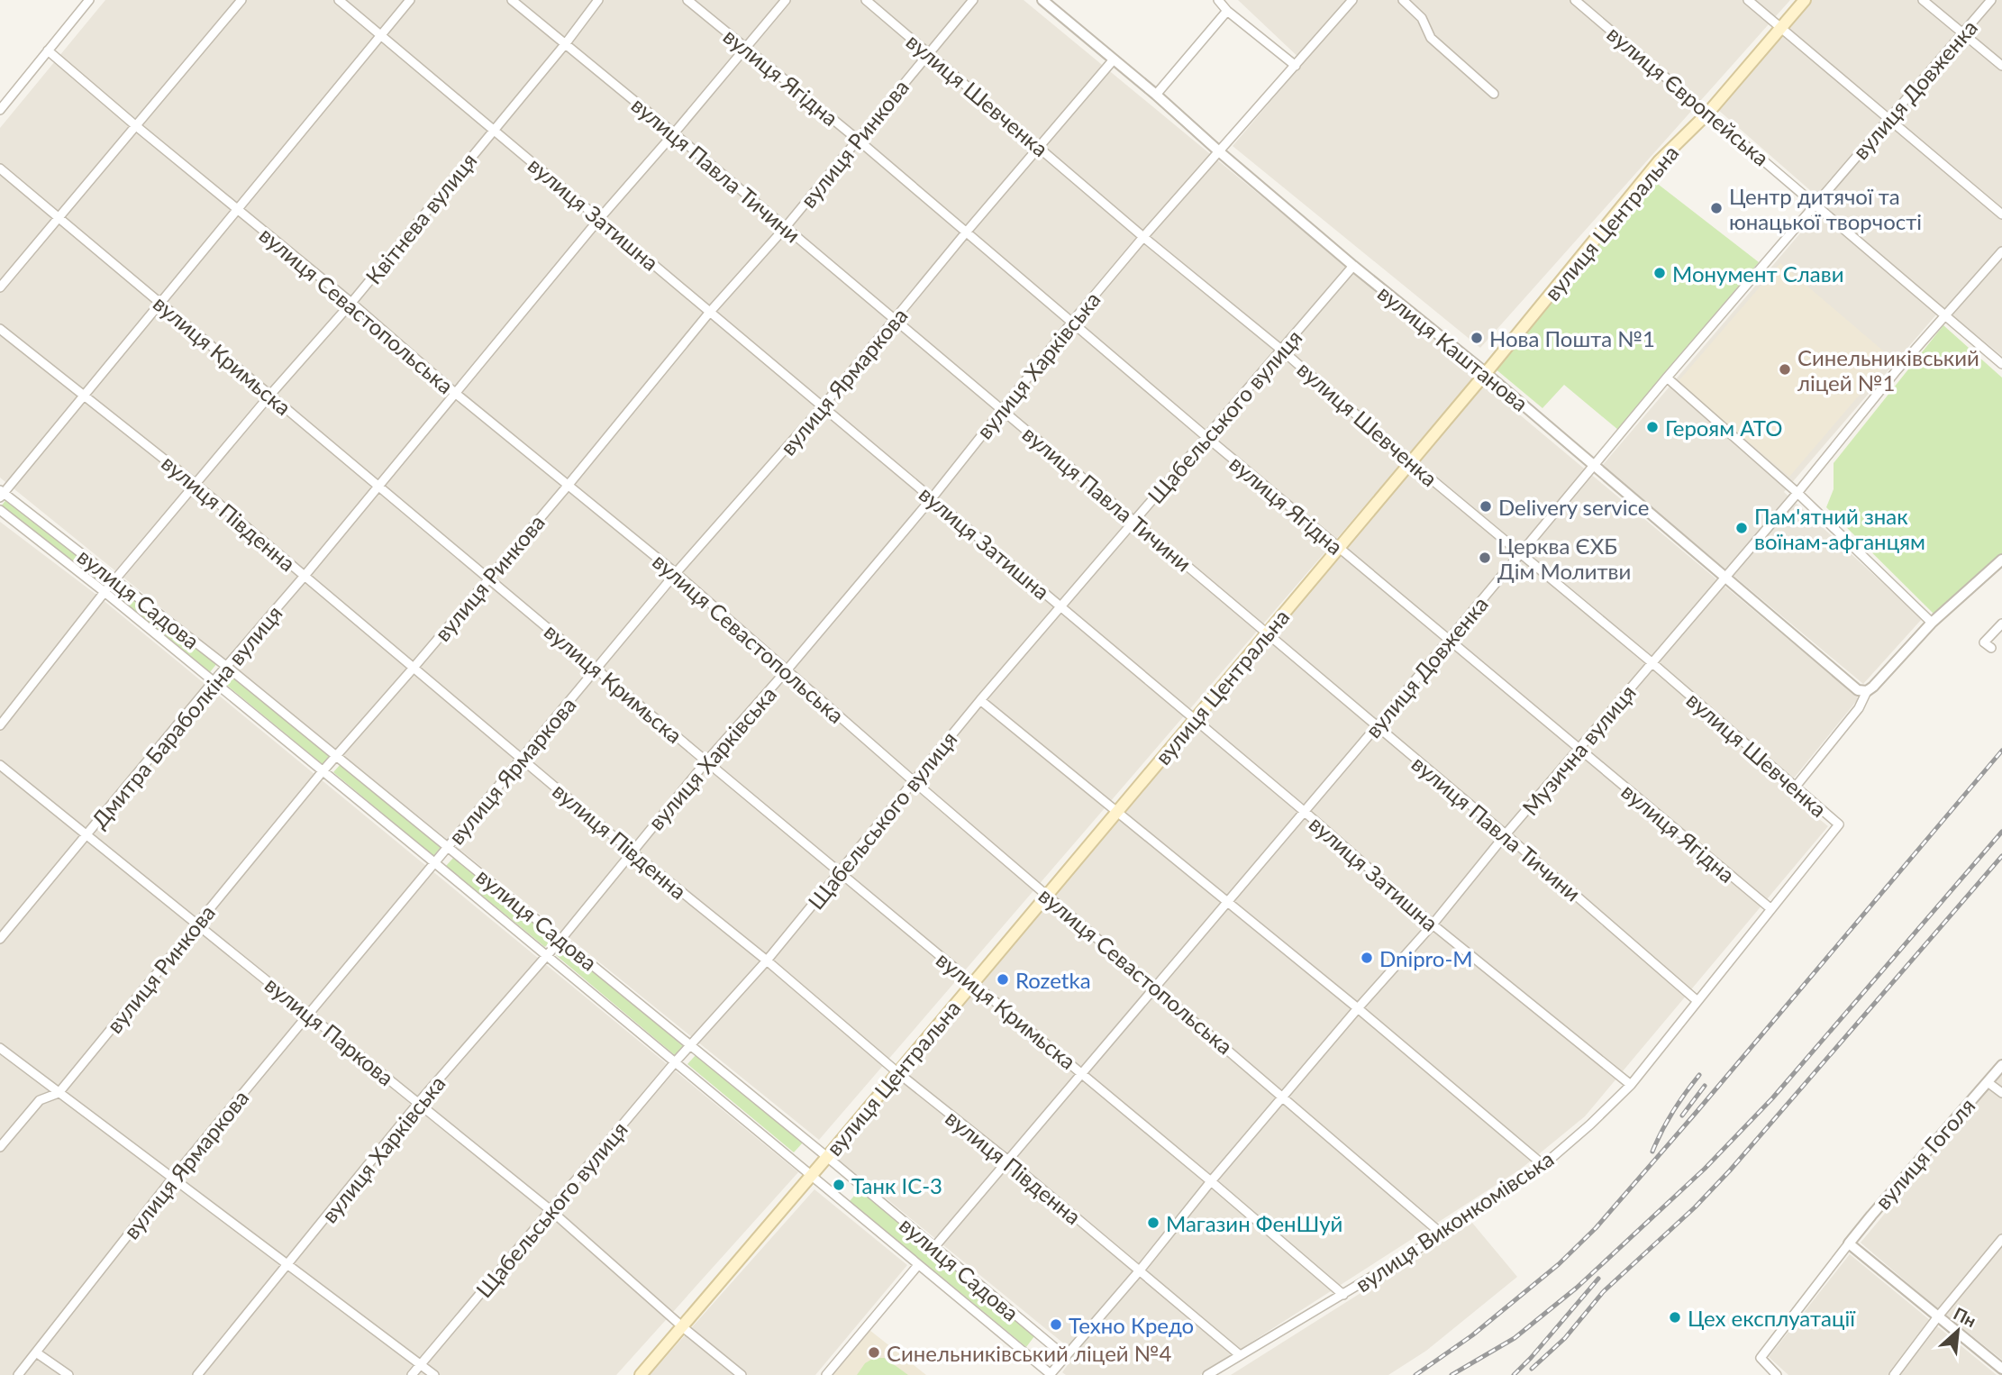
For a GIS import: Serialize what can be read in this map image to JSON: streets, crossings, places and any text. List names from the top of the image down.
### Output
{
  "streets": {
    "main road": ["вулиця Центральна"],
    "street": [
      "вулиця Ягідна",
      "вулиця Довженка",
      "вулиця Шевченка",
      "вулиця Європейська",
      "вулиця Ринкова",
      "вулиця Павла Тичини",
      "вулиця Затишна",
      "Квітнева вулиця",
      "вулиця Севастопольська",
      "вулиця Каштанова",
      "вулиця Кримьска",
      "вулиця Харківська",
      "вулиця Ярмаркова",
      "Щабельського вулиця",
      "вулиця Південна",
      "вулиця Садова",
      "Дмитра Бараболкіна вулиця",
      "Музична вулиця",
      "вулиця Паркова",
      "вулиця Гоголя",
      "вулиця Виконкомівська"
    ]
  },
  "crossings": [
    ["вулиця Ягідна", "вулиця Довженка"],
    ["вулиця Ягідна", "вулиця Ринкова"],
    ["вулиця Ягідна", "вулиця Центральна"],
    ["вулиця Ягідна", "вулиця Харківська"],
    ["вулиця Ягідна", "вулиця Ярмаркова"],
    ["вулиця Ягідна", "Щабельського вулиця"],
    ["вулиця Ягідна", "Дмитра Бараболкіна вулиця"],
    ["вулиця Ягідна", "Музична вулиця"],
    ["вулиця Ягідна", "вулиця Виконкомівська"],
    ["вулиця Довженка", "вулиця Шевченка"],
    ["вулиця Довженка", "вулиця Європейська"],
    ["вулиця Довженка", "вулиця Павла Тичини"],
    ["вулиця Довженка", "вулиця Затишна"],
    ["вулиця Довженка", "вулиця Севастопольська"],
    ["вулиця Довженка", "вулиця Каштанова"],
    ["вулиця Довженка", "вулиця Кримьска"],
    ["вулиця Довженка", "вулиця Південна"],
    ["вулиця Довженка", "вулиця Садова"],
    ["вулиця Шевченка", "вулиця Ринкова"],
    ["вулиця Шевченка", "вулиця Центральна"],
    ["вулиця Шевченка", "вулиця Харківська"],
    ["вулиця Шевченка", "вулиця Ярмаркова"],
    ["вулиця Шевченка", "Щабельського вулиця"],
    ["вулиця Шевченка", "Музична вулиця"],
    ["вулиця Шевченка", "вулиця Виконкомівська"],
    ["вулиця Європейська", "вулиця Центральна"],
    ["вулиця Європейська", "Музична вулиця"],
    ["вулиця Ринкова", "вулиця Павла Тичини"],
    ["вулиця Ринкова", "вулиця Затишна"],
    ["вулиця Ринкова", "вулиця Севастопольська"],
    ["вулиця Ринкова", "вулиця Кримьска"],
    ["вулиця Ринкова", "вулиця Південна"],
    ["вулиця Ринкова", "вулиця Садова"],
    ["вулиця Ринкова", "вулиця Паркова"],
    ["вулиця Павла Тичини", "Квітнева вулиця"],
    ["вулиця Павла Тичини", "вулиця Центральна"],
    ["вулиця Павла Тичини", "вулиця Харківська"],
    ["вулиця Павла Тичини", "вулиця Ярмаркова"],
    ["вулиця Павла Тичини", "Щабельського вулиця"],
    ["вулиця Павла Тичини", "Дмитра Бараболкіна вулиця"],
    ["вулиця Павла Тичини", "Музична вулиця"],
    ["вулиця Павла Тичини", "вулиця Виконкомівська"],
    ["вулиця Затишна", "Квітнева вулиця"],
    ["вулиця Затишна", "вулиця Центральна"],
    ["вулиця Затишна", "вулиця Харківська"],
    ["вулиця Затишна", "вулиця Ярмаркова"],
    ["вулиця Затишна", "Щабельського вулиця"],
    ["вулиця Затишна", "Дмитра Бараболкіна вулиця"],
    ["вулиця Затишна", "Музична вулиця"],
    ["вулиця Затишна", "вулиця Виконкомівська"],
    ["Квітнева вулиця", "вулиця Севастопольська"],
    ["Квітнева вулиця", "вулиця Кримьска"],
    ["Квітнева вулиця", "вулиця Південна"],
    ["Квітнева вулиця", "вулиця Садова"],
    ["вулиця Центральна", "вулиця Севастопольська"],
    ["вулиця Центральна", "вулиця Каштанова"],
    ["вулиця Центральна", "вулиця Кримьска"],
    ["вулиця Центральна", "вулиця Південна"],
    ["вулиця Центральна", "вулиця Садова"],
    ["вулиця Центральна", "вулиця Паркова"],
    ["вулиця Севастопольська", "вулиця Харківська"],
    ["вулиця Севастопольська", "вулиця Ярмаркова"],
    ["вулиця Севастопольська", "Щабельського вулиця"],
    ["вулиця Севастопольська", "Дмитра Бараболкіна вулиця"],
    ["вулиця Севастопольська", "Музична вулиця"],
    ["вулиця Севастопольська", "вулиця Виконкомівська"],
    ["вулиця Каштанова", "вулиця Харківська"],
    ["вулиця Каштанова", "вулиця Ярмаркова"],
    ["вулиця Каштанова", "Щабельського вулиця"],
    ["вулиця Каштанова", "Музична вулиця"],
    ["вулиця Кримьска", "вулиця Харківська"],
    ["вулиця Кримьска", "вулиця Ярмаркова"],
    ["вулиця Кримьска", "Щабельського вулиця"],
    ["вулиця Кримьска", "Дмитра Бараболкіна вулиця"],
    ["вулиця Кримьска", "Музична вулиця"],
    ["вулиця Кримьска", "вулиця Виконкомівська"],
    ["вулиця Харківська", "вулиця Південна"],
    ["вулиця Харківська", "вулиця Садова"],
    ["вулиця Харківська", "вулиця Паркова"],
    ["вулиця Ярмаркова", "вулиця Південна"],
    ["вулиця Ярмаркова", "вулиця Садова"],
    ["вулиця Ярмаркова", "вулиця Паркова"],
    ["Щабельського вулиця", "вулиця Південна"],
    ["Щабельського вулиця", "вулиця Садова"],
    ["Щабельського вулиця", "вулиця Паркова"],
    ["вулиця Південна", "Дмитра Бараболкіна вулиця"],
    ["вулиця Південна", "Музична вулиця"],
    ["вулиця Південна", "вулиця Виконкомівська"],
    ["вулиця Садова", "Дмитра Бараболкіна вулиця"],
    ["вулиця Садова", "Музична вулиця"],
    ["Дмитра Бараболкіна вулиця", "вулиця Паркова"]
  ],
  "places": [
    "Центр дитячої та юнацької творчості",
    "Монумент Слави",
    "Нова Пошта №1",
    "Синельниківський ліцей №1",
    "Героям АТО",
    "Delivery service",
    "Пам'ятний знак воїнам-афганцям",
    "Церква ЄХБ Дім Молитви",
    "Dnipro-M",
    "Rozetka",
    "Танк ІС-3",
    "Магазин ФенШуй",
    "Цех експлуатації",
    "Техно Кредо",
    "Синельниківський ліцей №4"
  ],
  "north": "top right"
}
